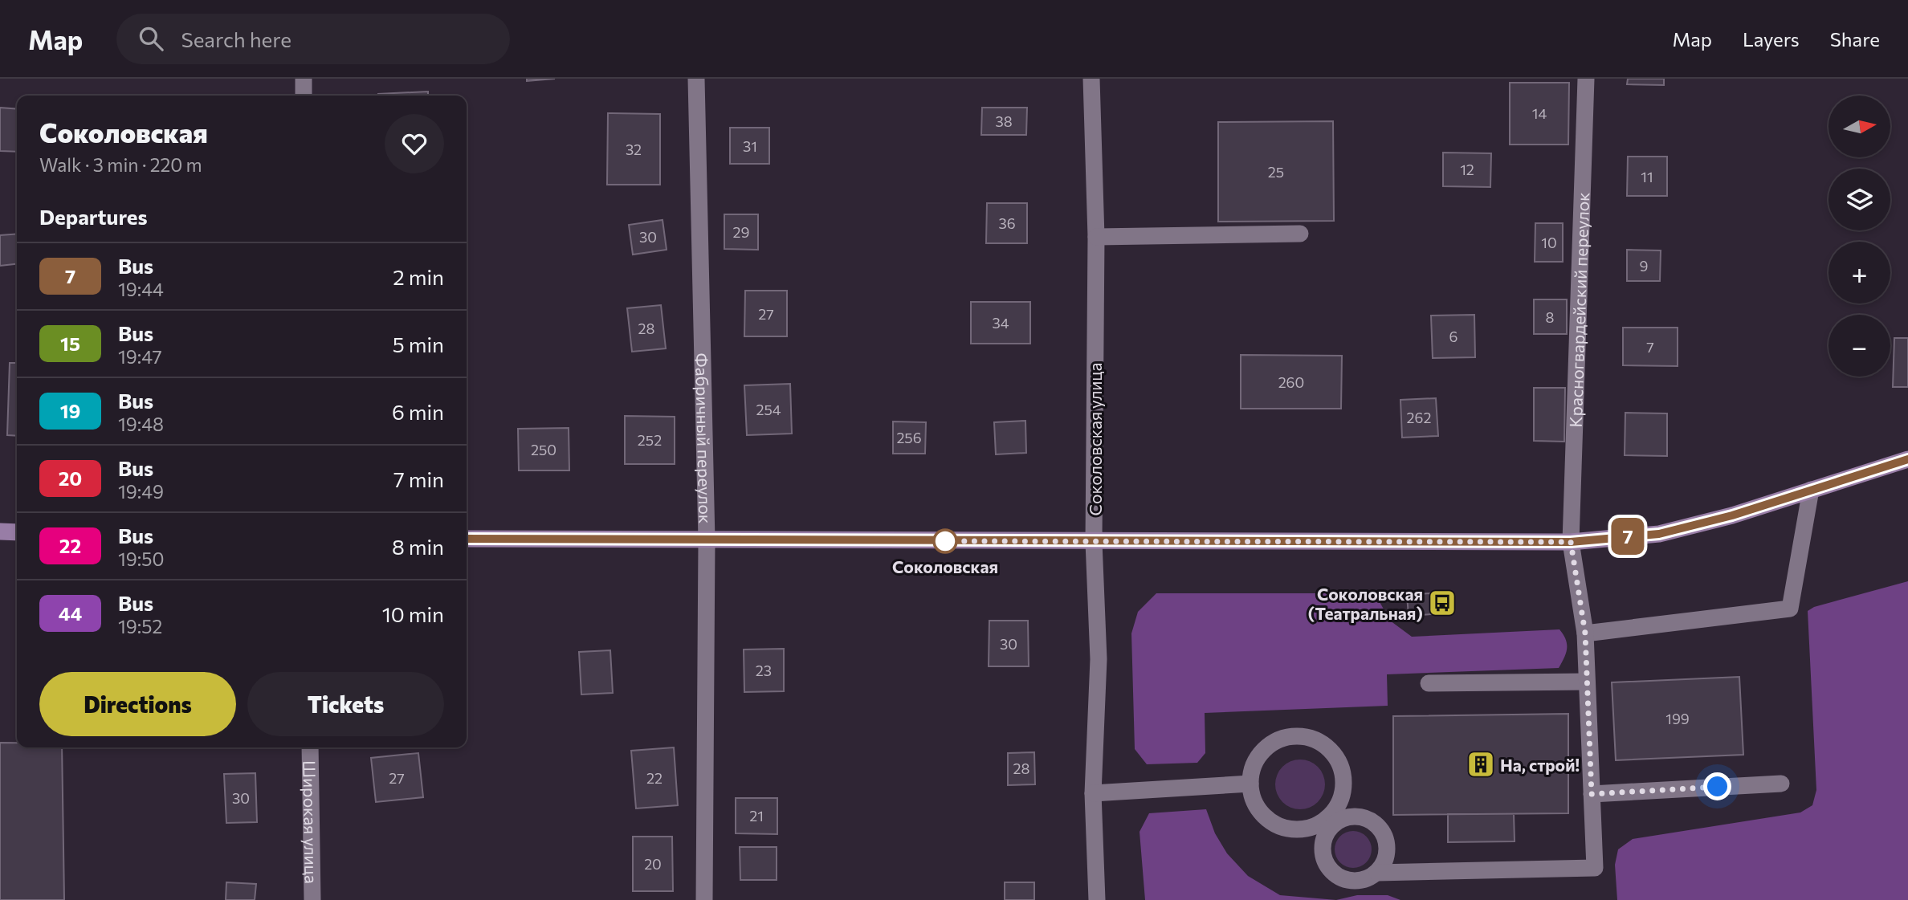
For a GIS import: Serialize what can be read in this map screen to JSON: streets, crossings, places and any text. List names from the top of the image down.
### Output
{
  "streets": {
    "street": [
      "Красногвардейский переулок",
      "Фабричный переулок",
      "Соколовская улица",
      "Широкая улица"
    ]
  },
  "places": {
    "other": ["Соколовская"],
    "bus stop": ["Соколовская (Театральная)"],
    "building": ["На, строй!"]
  },
  "lines": ["bus line 7"],
  "house_numbers": [
    "14",
    "38",
    "31",
    "32",
    "12",
    "25",
    "11",
    "36",
    "29",
    "30",
    "10",
    "9",
    "27",
    "8",
    "34",
    "28",
    "6",
    "7",
    "260",
    "254",
    "262",
    "256",
    "252",
    "250",
    "30",
    "23",
    "199",
    "28",
    "27",
    "22",
    "30",
    "21",
    "20"
  ],
  "north": "right",
  "page": {
    "header": "Map",
    "search": "Search here",
    "nav": ["Map", "Layers", "Share"],
    "on_map": "7",
    "map_buttons": ["+", "−"],
    "heading": [
      ["Соколовская", "Walk · 3 min · 220 m"],
      "Departures"
    ],
    "list": [
      {
        "mark": "7",
        "name": "Bus",
        "note": "19:44",
        "value": "2 min"
      },
      {
        "mark": "15",
        "name": "Bus",
        "note": "19:47",
        "value": "5 min"
      },
      {
        "mark": "19",
        "name": "Bus",
        "note": "19:48",
        "value": "6 min"
      },
      {
        "mark": "20",
        "name": "Bus",
        "note": "19:49",
        "value": "7 min"
      },
      {
        "mark": "22",
        "name": "Bus",
        "note": "19:50",
        "value": "8 min"
      },
      {
        "mark": "44",
        "name": "Bus",
        "note": "19:52",
        "value": "10 min"
      }
    ],
    "buttons": ["Directions", "Tickets"]
  }
}
